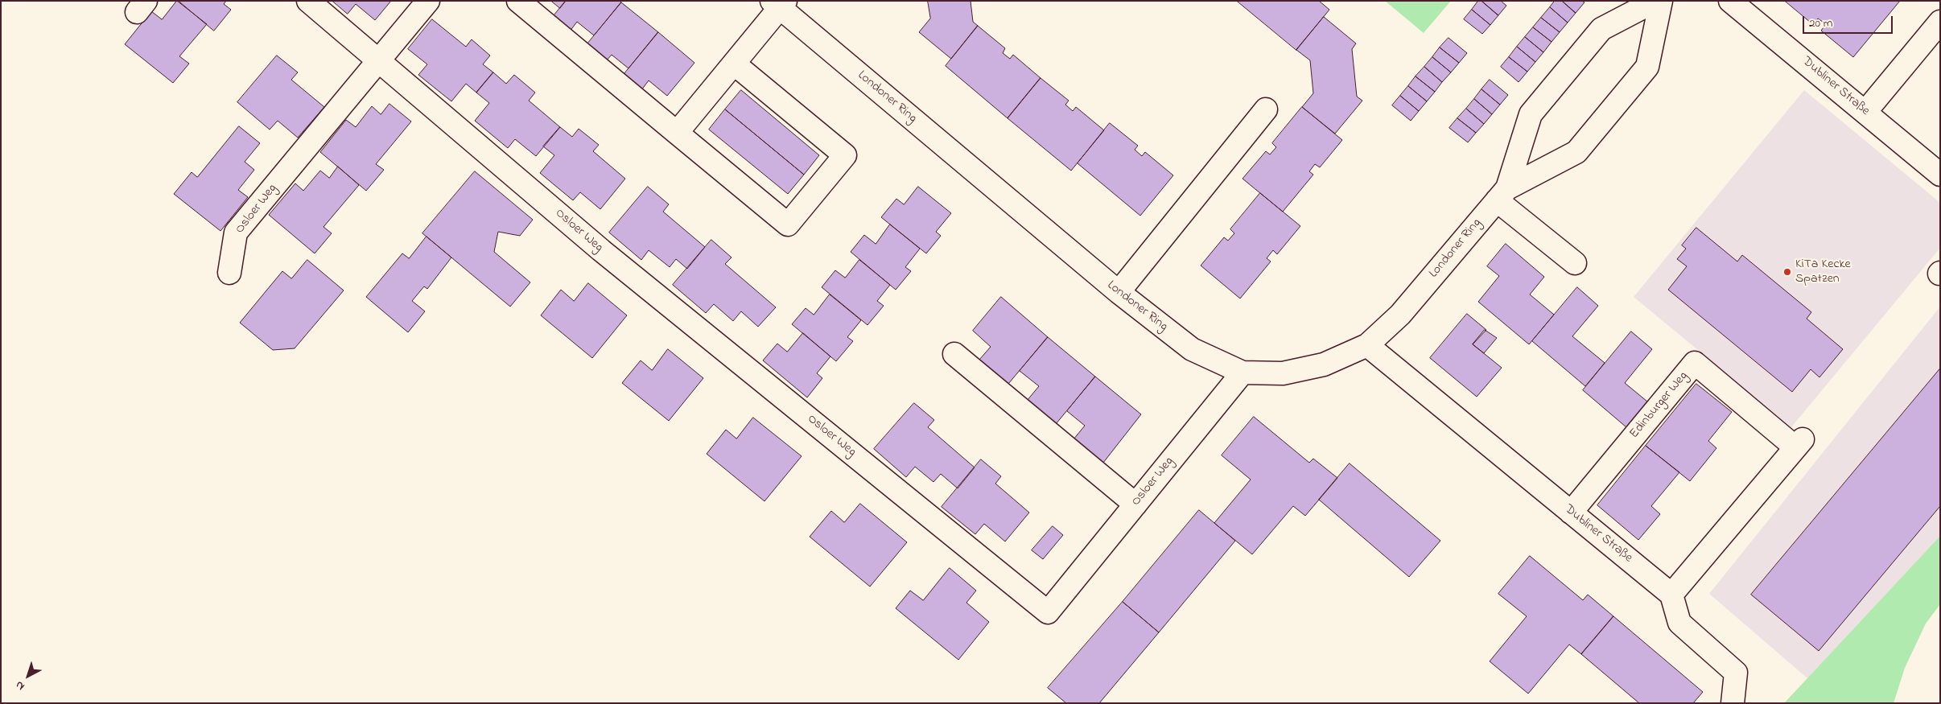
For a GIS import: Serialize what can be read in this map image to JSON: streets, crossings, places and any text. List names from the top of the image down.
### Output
{
  "streets": {
    "street": [
      "Dubliner Straße",
      "Londoner Ring",
      "Osloer Weg",
      "Edinburger Weg"
    ]
  },
  "crossings": [
    ["Dubliner Straße", "Londoner Ring"],
    ["Dubliner Straße", "Edinburger Weg"],
    ["Londoner Ring", "Osloer Weg"]
  ],
  "places": ["KiTa Kecke Spatzen"],
  "scale_bar": "20 m",
  "north": "bottom left"
}
